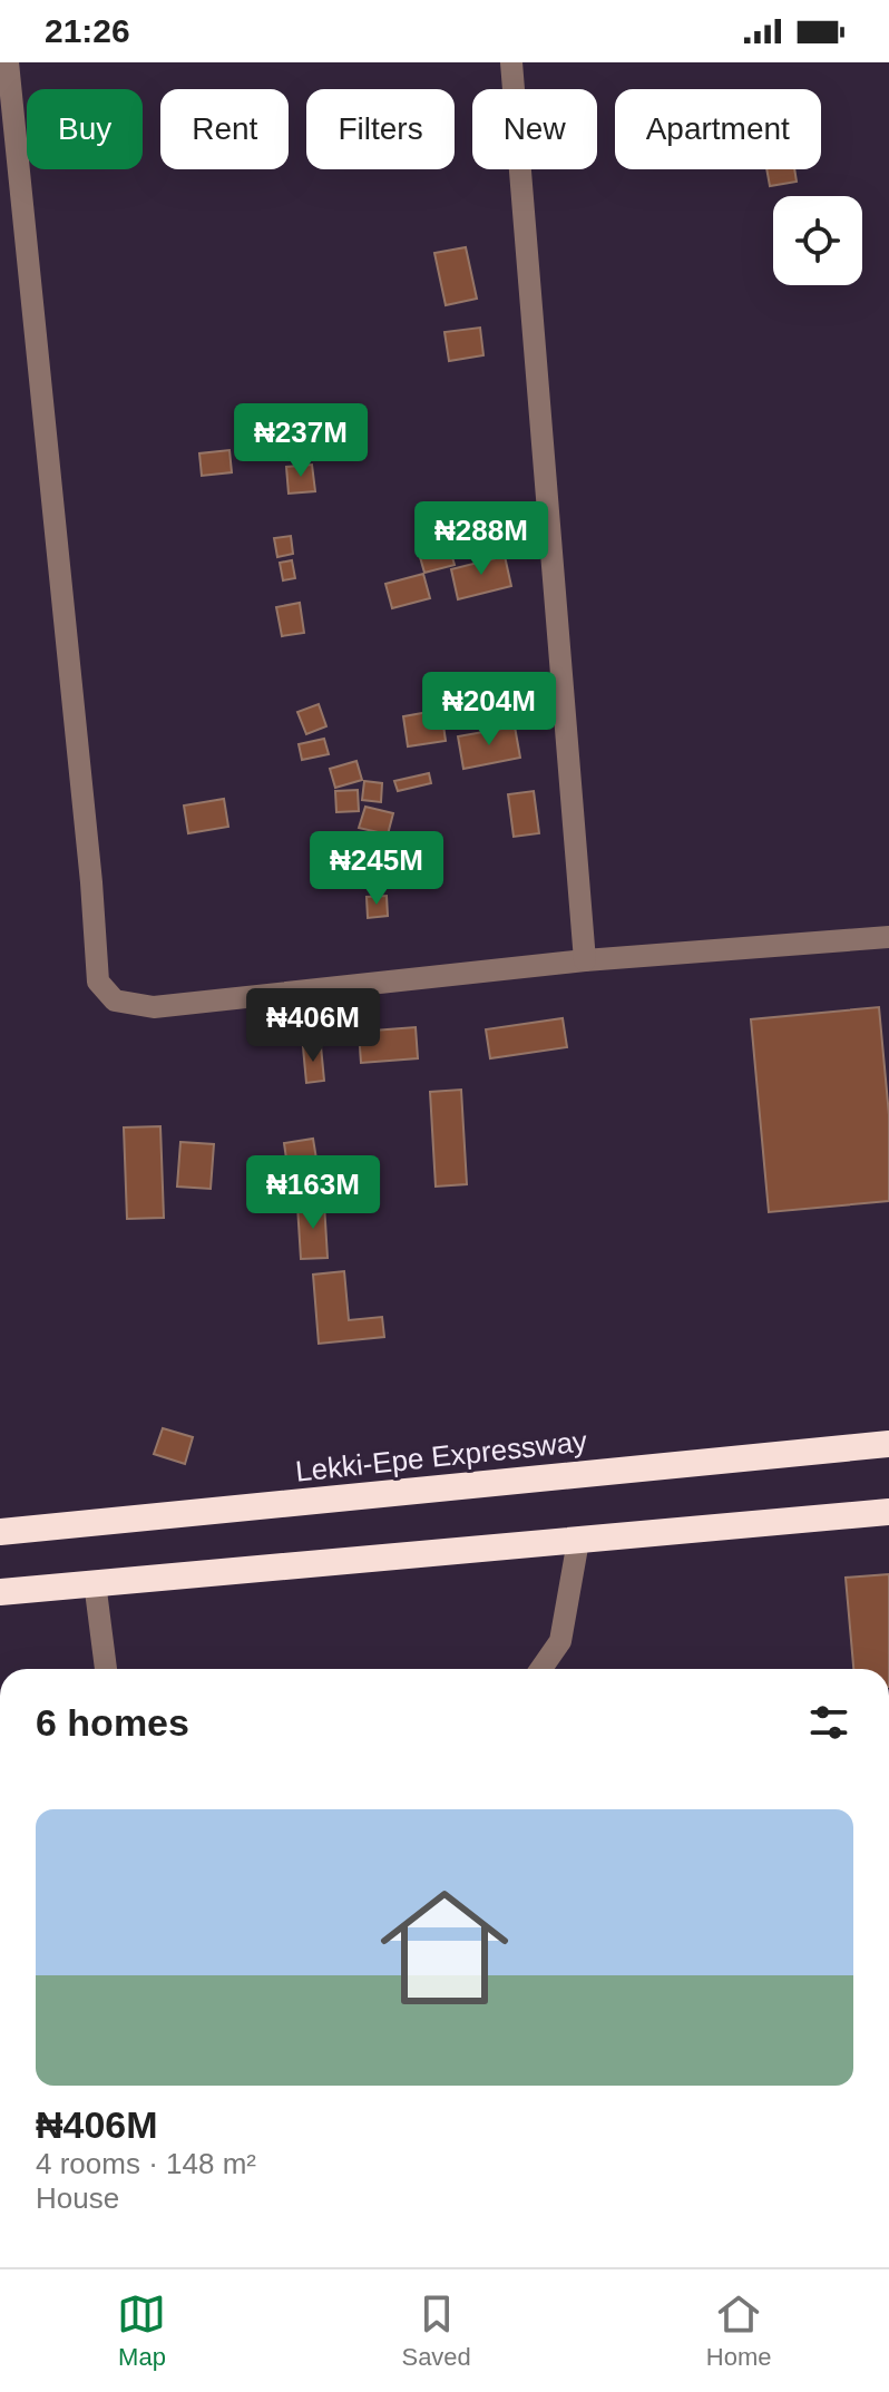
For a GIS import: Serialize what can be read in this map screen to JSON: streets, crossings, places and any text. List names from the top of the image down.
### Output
{
  "streets": {
    "highway": ["Lekki-Epe Expressway"]
  },
  "page": {
    "status": "21:26",
    "chip": [
      "Buy",
      "Rent",
      "Filters",
      "New",
      "Apartment"
    ],
    "price": [
      "₦237M",
      "₦288M",
      "₦204M",
      "₦245M",
      "₦406M",
      "₦163M"
    ],
    "heading": "6 homes",
    "list": [
      {
        "name": "₦406M",
        "note": "4 rooms · 148 m² · House"
      }
    ],
    "tabs": ["Map", "Saved", "Home"]
  }
}
